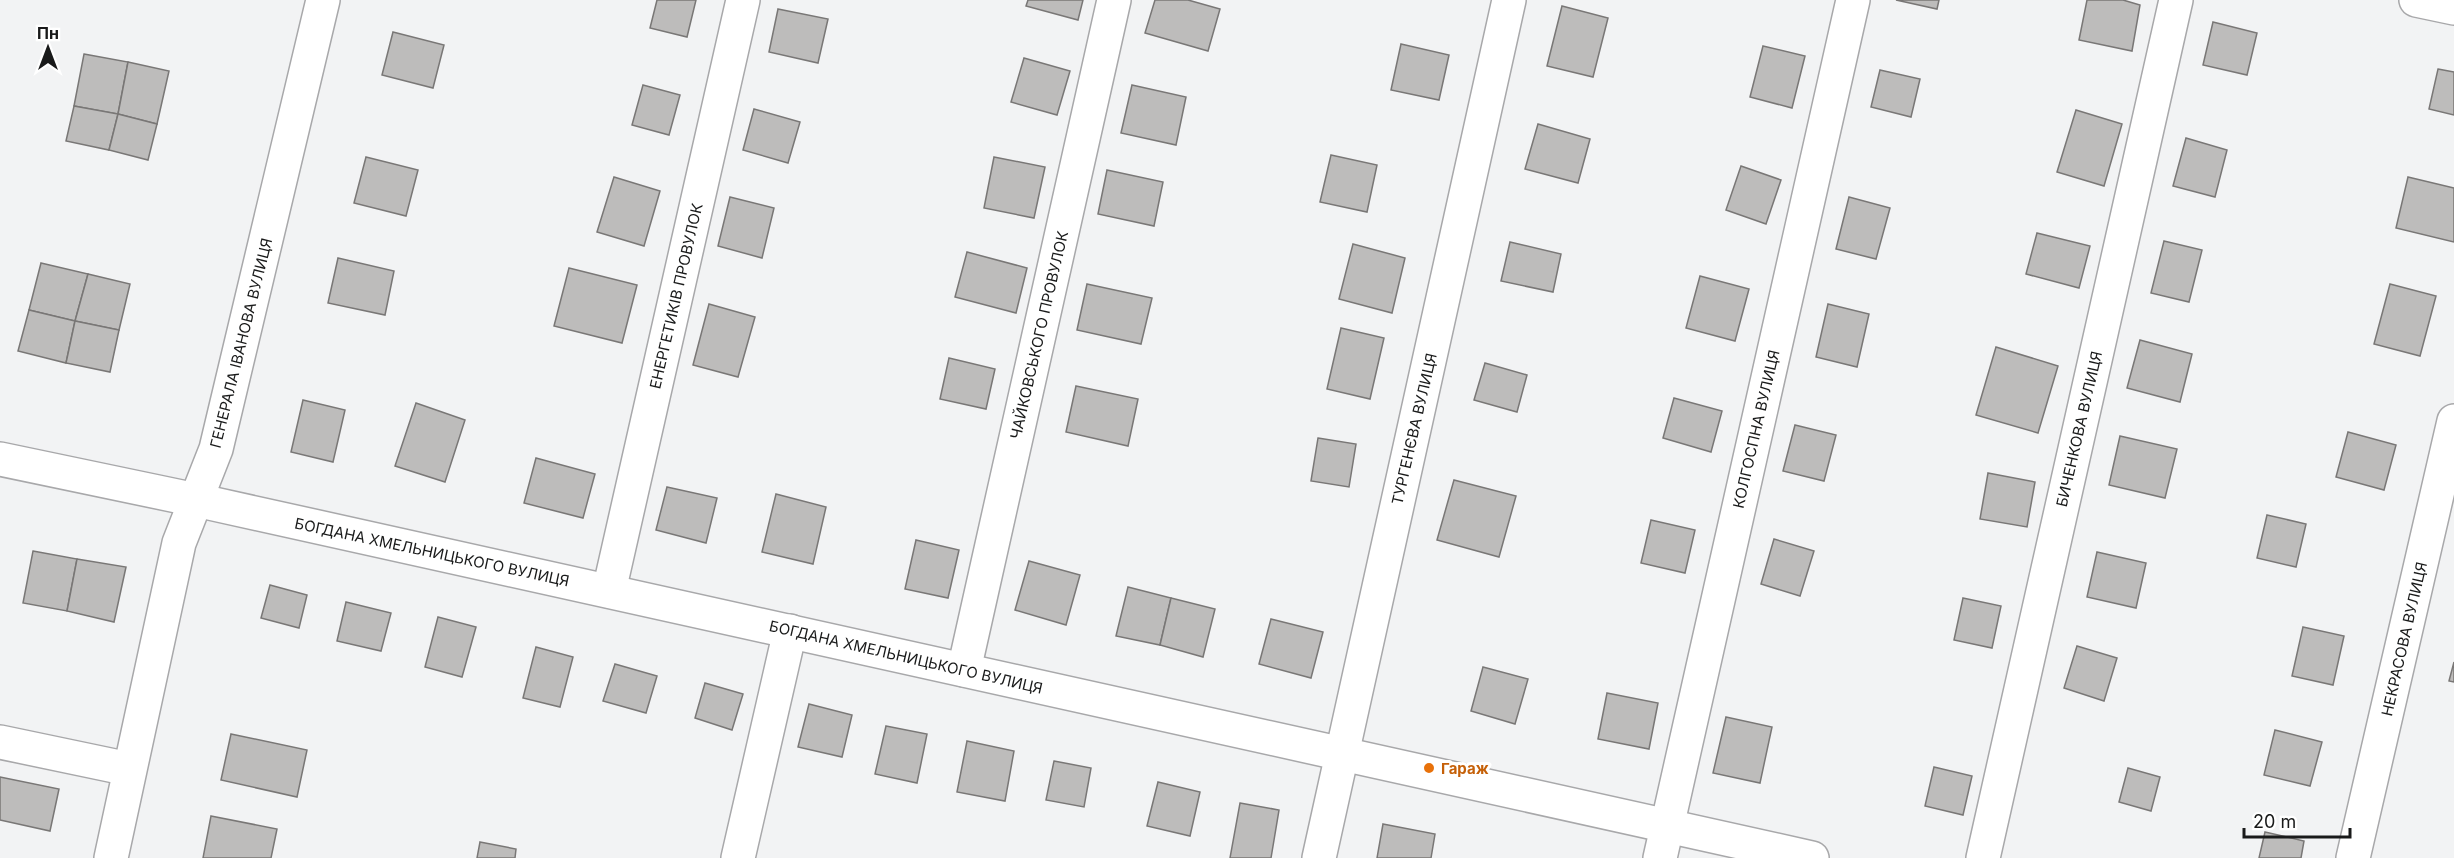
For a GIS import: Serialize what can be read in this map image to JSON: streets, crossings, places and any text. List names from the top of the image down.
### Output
{
  "streets": {
    "street": [
      "ЕНЕРГЕТИКІВ ПРОВУЛОК",
      "ЧАЙКОВСЬКОГО ПРОВУЛОК",
      "ГЕНЕРАЛА ІВАНОВА ВУЛИЦЯ",
      "ТУРГЕНЄВА ВУЛИЦЯ",
      "КОЛГОСПНА ВУЛИЦЯ",
      "БИЧЕНКОВА ВУЛИЦЯ",
      "БОГДАНА ХМЕЛЬНИЦЬКОГО ВУЛИЦЯ",
      "НЕКРАСОВА ВУЛИЦЯ"
    ]
  },
  "crossings": [
    ["ЕНЕРГЕТИКІВ ПРОВУЛОК", "БОГДАНА ХМЕЛЬНИЦЬКОГО ВУЛИЦЯ"],
    ["ЧАЙКОВСЬКОГО ПРОВУЛОК", "БОГДАНА ХМЕЛЬНИЦЬКОГО ВУЛИЦЯ"],
    ["ГЕНЕРАЛА ІВАНОВА ВУЛИЦЯ", "БОГДАНА ХМЕЛЬНИЦЬКОГО ВУЛИЦЯ"],
    ["ТУРГЕНЄВА ВУЛИЦЯ", "БОГДАНА ХМЕЛЬНИЦЬКОГО ВУЛИЦЯ"],
    ["КОЛГОСПНА ВУЛИЦЯ", "БОГДАНА ХМЕЛЬНИЦЬКОГО ВУЛИЦЯ"]
  ],
  "places": ["Гараж"],
  "scale_bar": "20 m",
  "north": "top"
}
